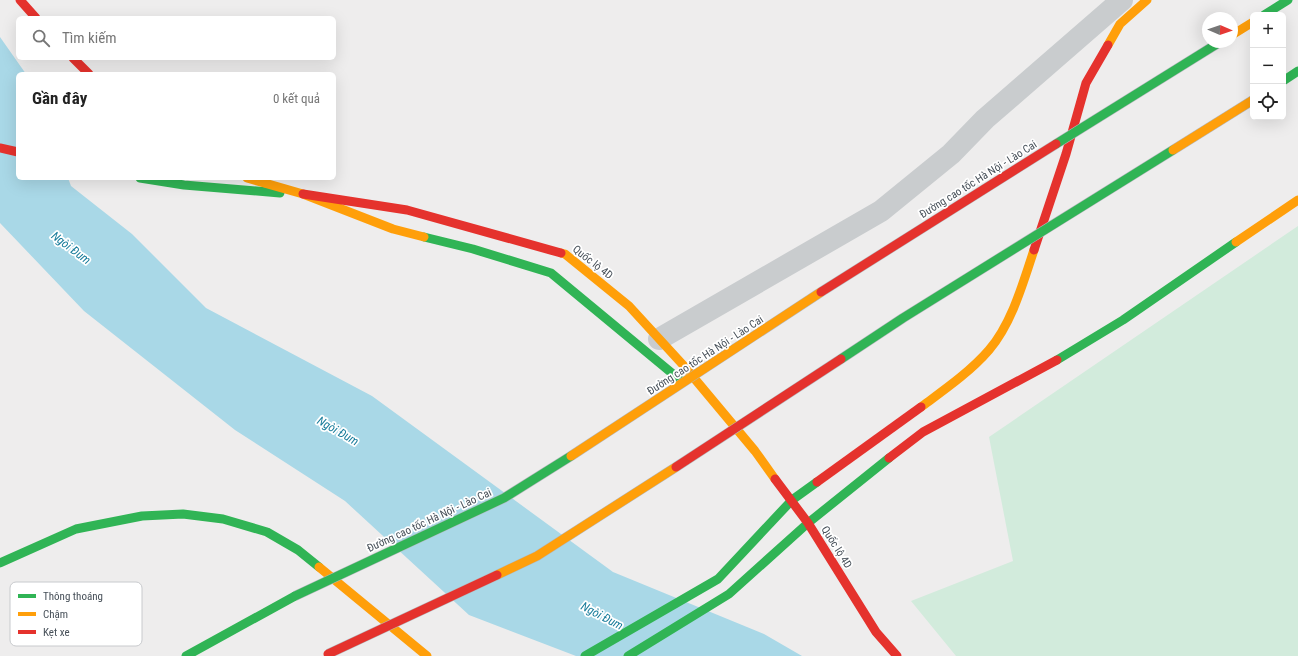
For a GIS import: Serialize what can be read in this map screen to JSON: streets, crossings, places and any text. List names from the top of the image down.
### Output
{
  "streets": {
    "main road": ["Đường cao tốc Hà Nội - Lào Cai", "Quốc lộ 4D"]
  },
  "water": ["Ngòi Đum"],
  "legend": ["Thông thoáng", "Chậm", "Kẹt xe"],
  "north": "right",
  "page": {
    "map_buttons": ["+", "−"],
    "search": "Tìm kiếm",
    "heading": ["Gần đây", "0 kết quả"]
  }
}
